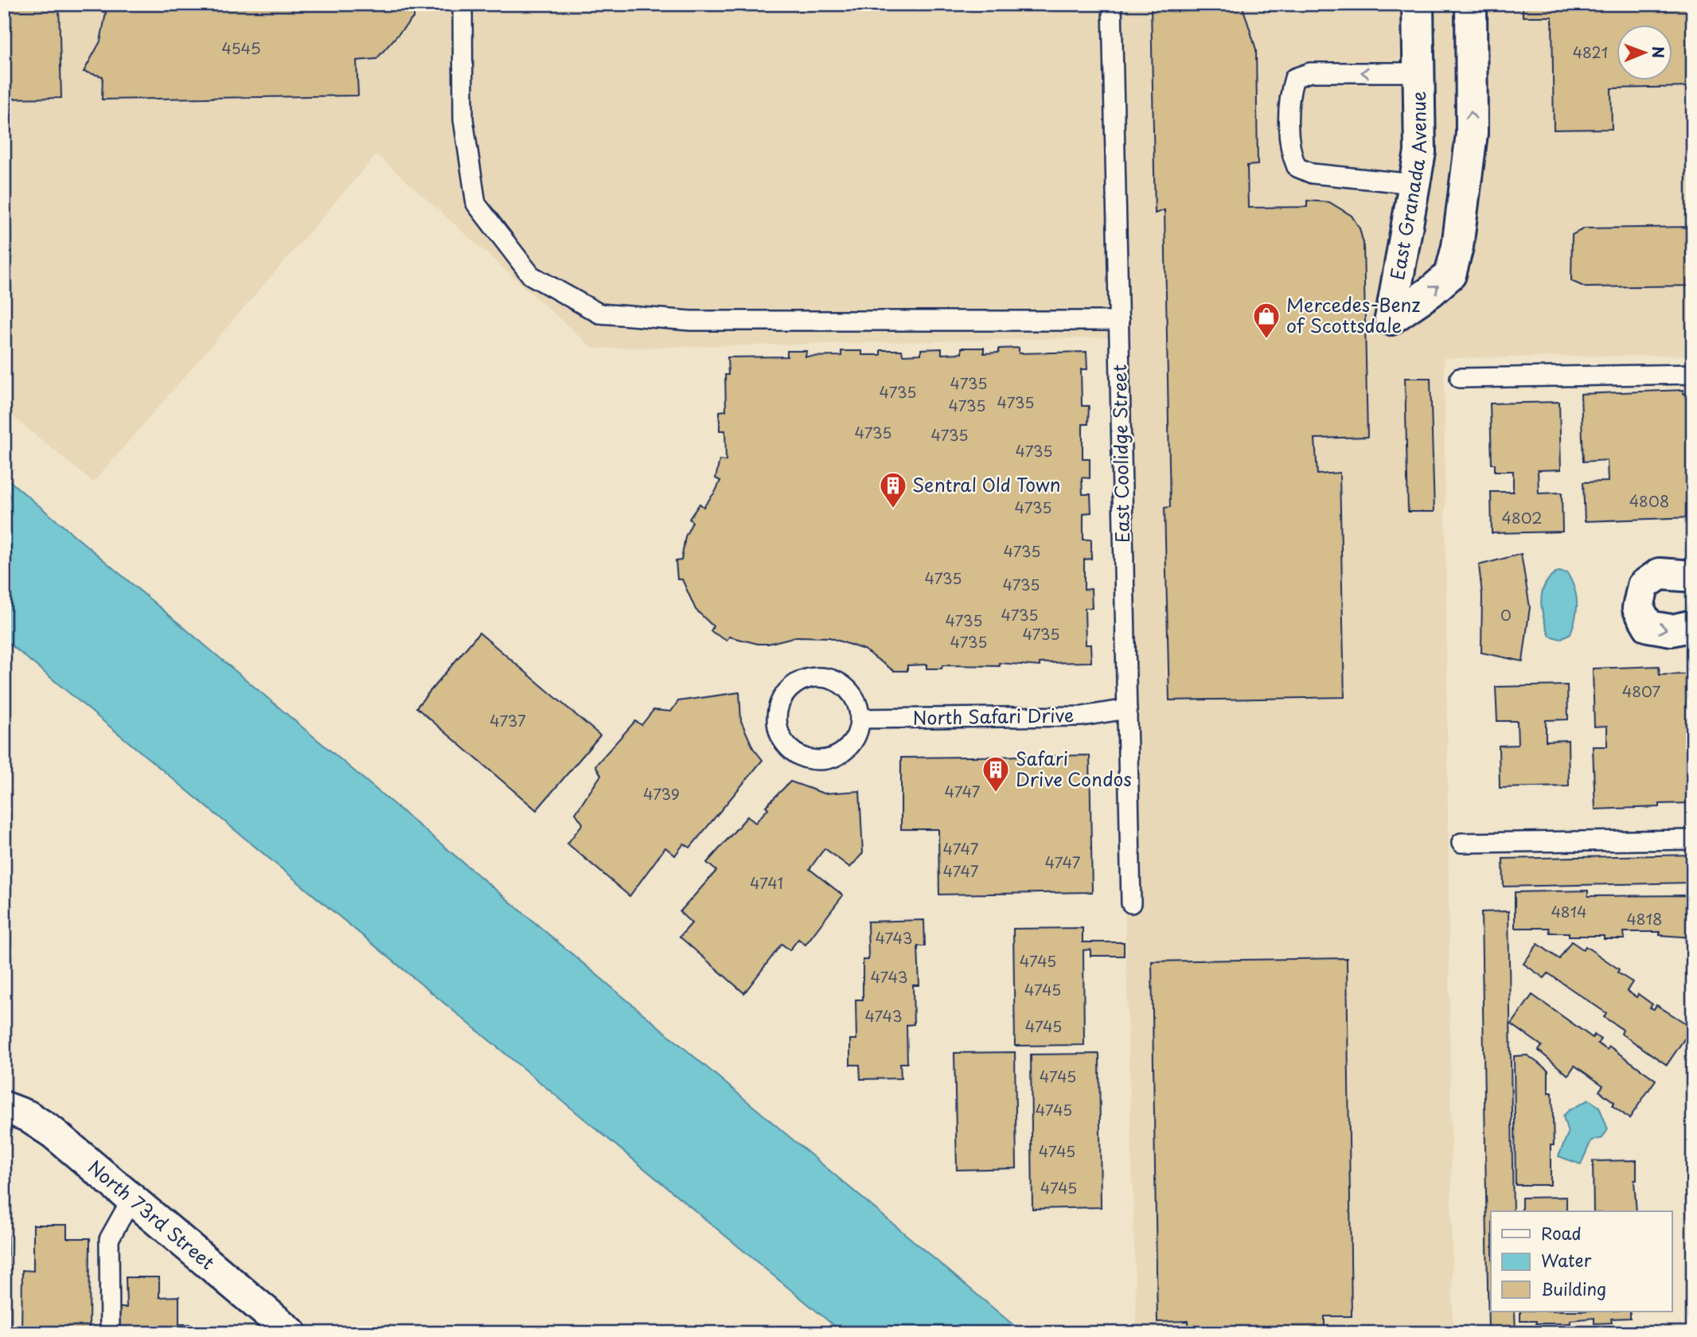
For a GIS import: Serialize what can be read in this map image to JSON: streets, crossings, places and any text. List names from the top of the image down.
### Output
{
  "streets": {
    "street": ["East Granada Avenue", "North 73rd Street"],
    "lane": ["East Coolidge Street", "North Safari Drive"]
  },
  "crossings": [
    ["East Coolidge Street", "North Safari Drive"]
  ],
  "places": {
    "shop": ["Mercedes-Benz of Scottsdale"],
    "building": ["Sentral Old Town", "Safari Drive Condos"]
  },
  "house_numbers": [
    "4545",
    "4821",
    "4735",
    "4735",
    "4735",
    "4735",
    "4735",
    "4735",
    "4735",
    "4808",
    "4735",
    "4802",
    "4735",
    "4735",
    "4735",
    "4735",
    "0",
    "4735",
    "4735",
    "4735",
    "4807",
    "4737",
    "4747",
    "4739",
    "4747",
    "4747",
    "4747",
    "4741",
    "4814",
    "4818",
    "4743",
    "4745",
    "4743",
    "4745",
    "4743",
    "4745",
    "4745",
    "4745",
    "4745",
    "4745"
  ],
  "legend": ["Road", "Water", "Building"],
  "north": "right"
}
